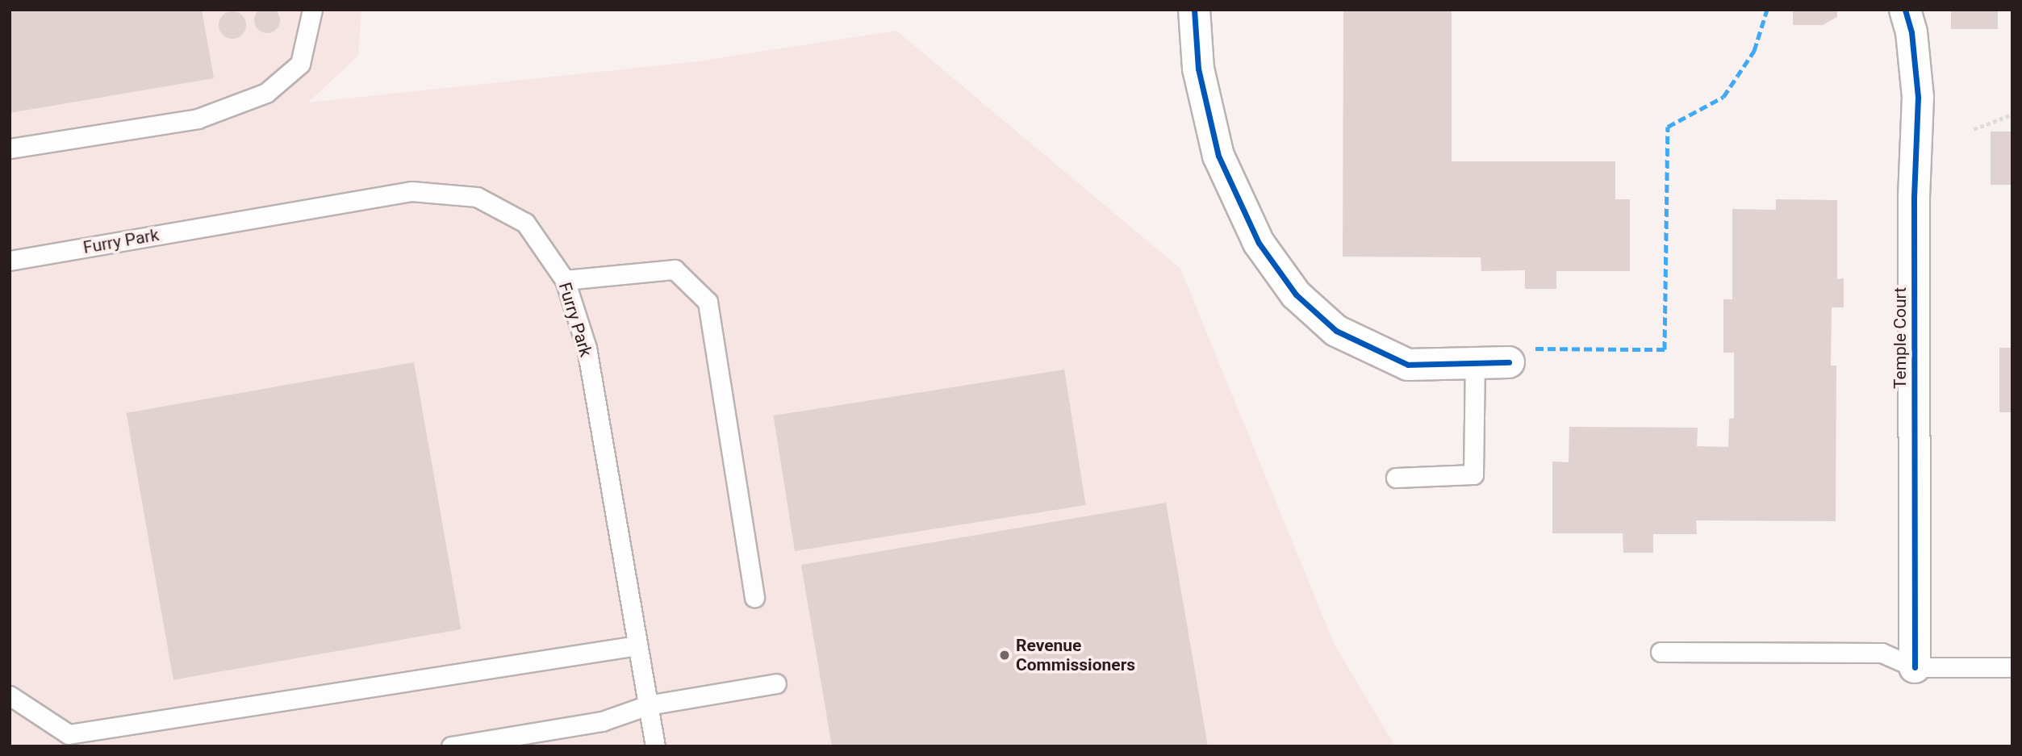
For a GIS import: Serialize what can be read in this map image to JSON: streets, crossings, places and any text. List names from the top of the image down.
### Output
{
  "streets": {
    "street": ["Temple Court"],
    "lane": ["Furry Park"]
  },
  "places": ["Revenue Commissioners"]
}
